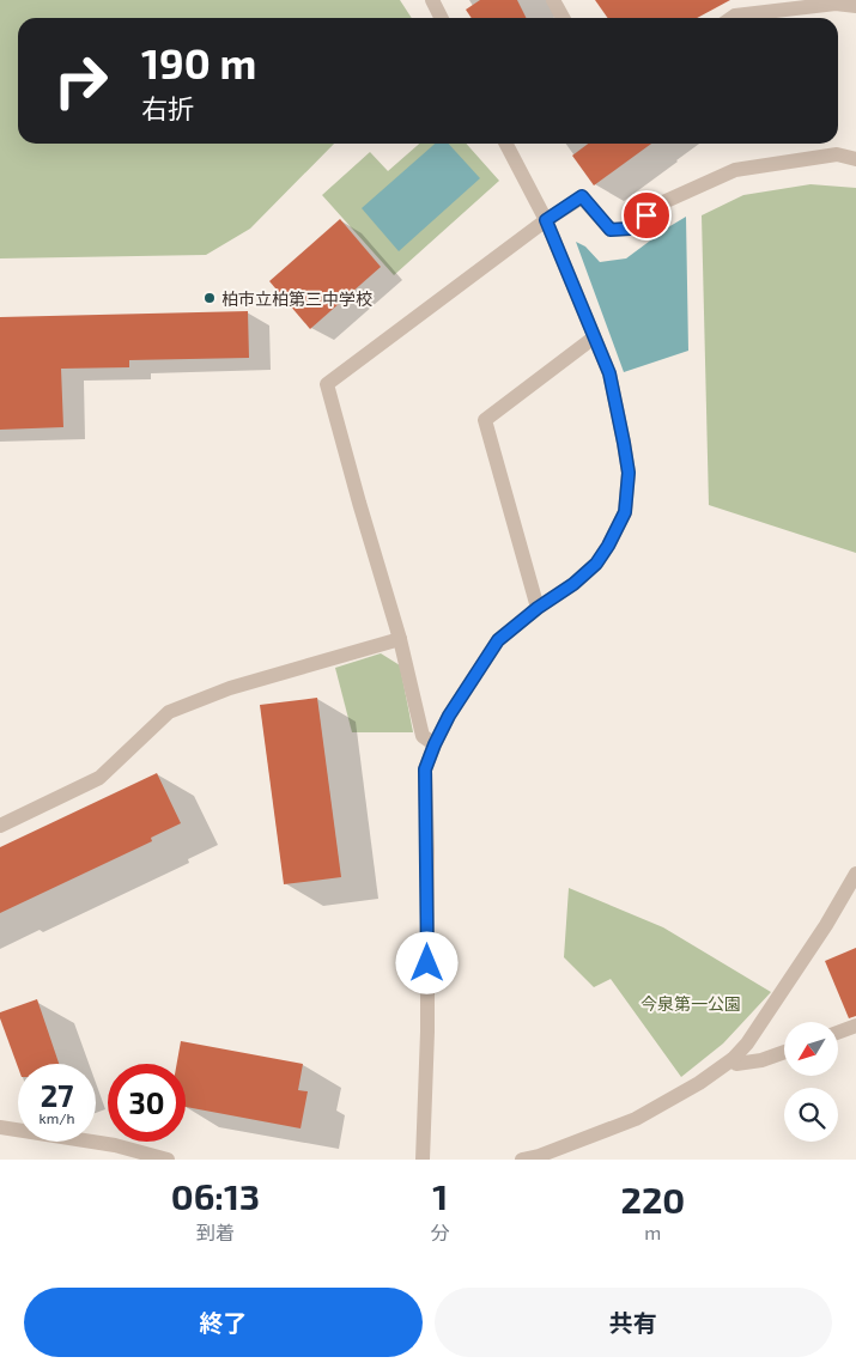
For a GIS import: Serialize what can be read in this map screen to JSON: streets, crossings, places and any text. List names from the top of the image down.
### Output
{
  "parks": ["今泉第一公園"],
  "places": ["柏市立柏第三中学校"],
  "north": "bottom left",
  "page": {
    "turn": ["190 m", "右折"],
    "speed": "27 km/h",
    "limit": "30",
    "eta": [
      "06:13",
      "到着",
      "1",
      "分",
      "220",
      "m"
    ],
    "buttons": ["終了", "共有"]
  }
}
